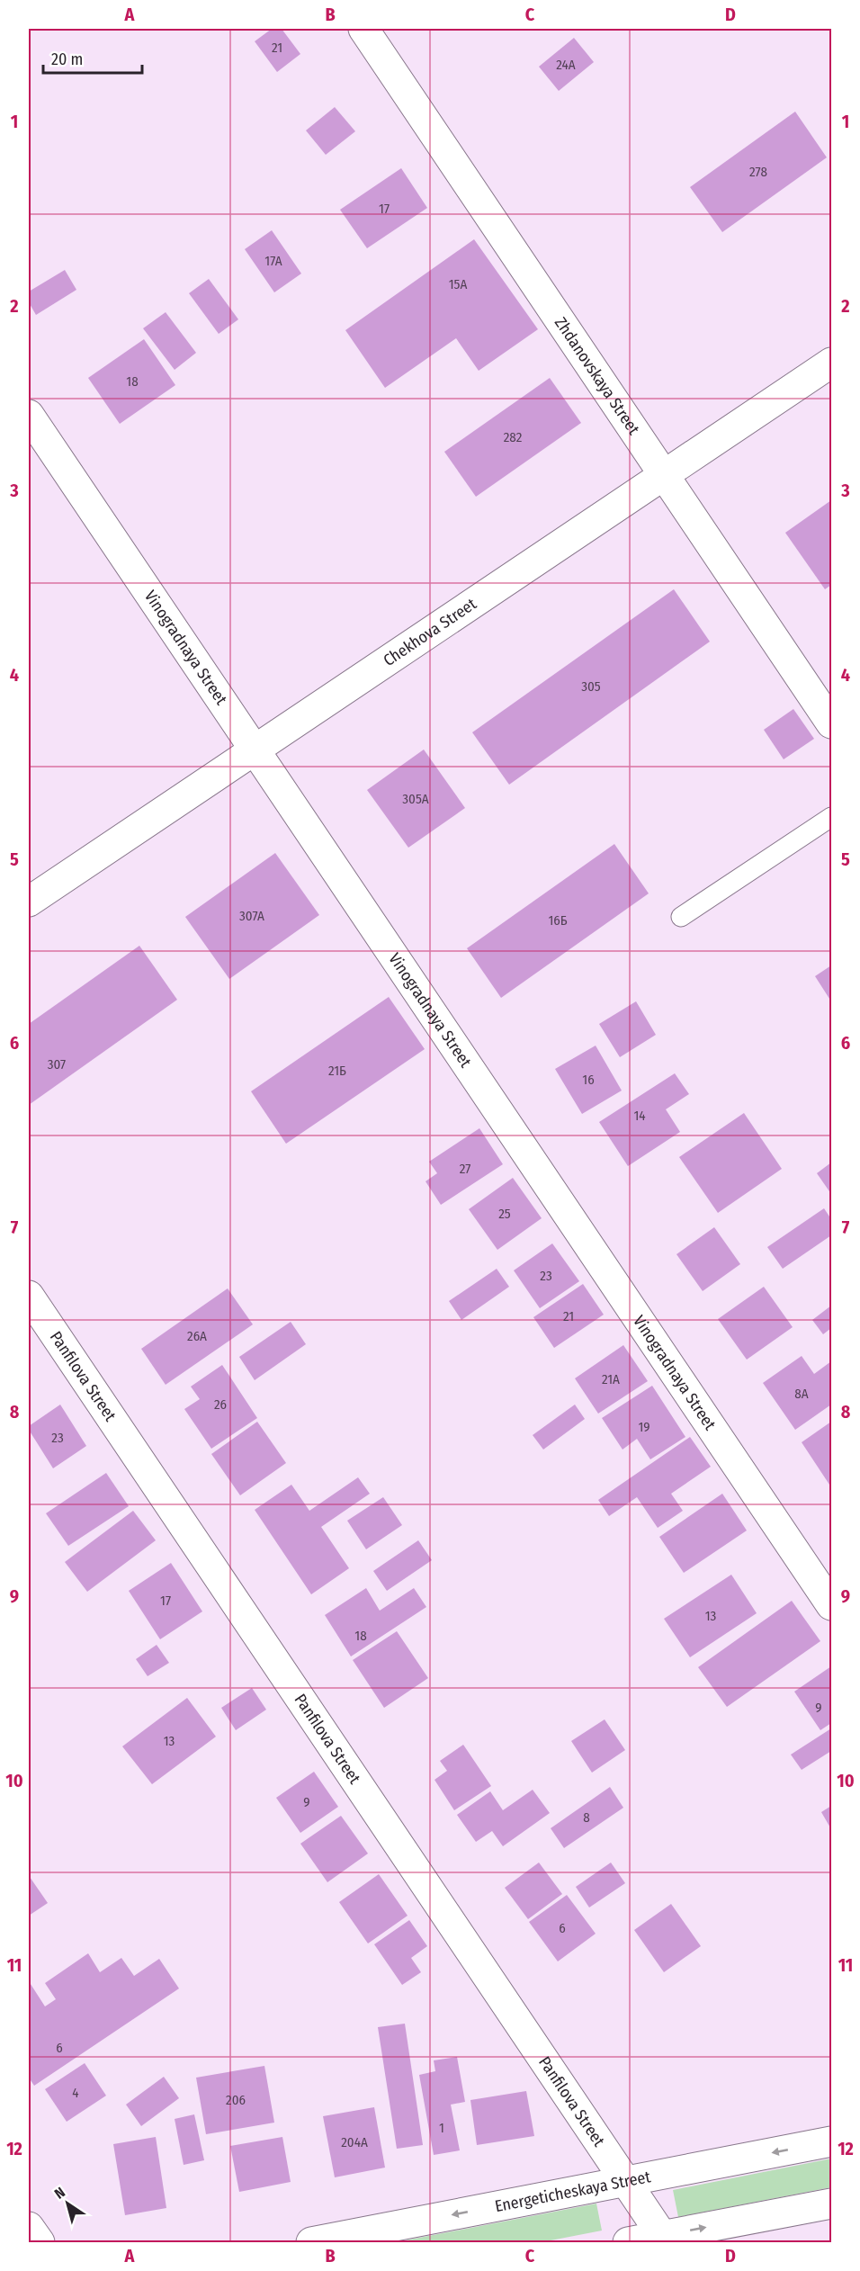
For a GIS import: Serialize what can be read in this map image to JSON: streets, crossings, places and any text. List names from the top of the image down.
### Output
{
  "streets": {
    "street": [
      "Zhdanovskaya Street",
      "Chekhova Street",
      "Vinogradnaya Street",
      "Panfilova Street",
      "Energeticheskaya Street"
    ]
  },
  "crossings": [
    ["Zhdanovskaya Street", "Chekhova Street"],
    ["Chekhova Street", "Vinogradnaya Street"],
    ["Panfilova Street", "Energeticheskaya Street"]
  ],
  "house_numbers": [
    "21",
    "24А",
    "278",
    "17",
    "17А",
    "15А",
    "18",
    "282",
    "305",
    "305А",
    "307А",
    "16Б",
    "307",
    "21Б",
    "16",
    "14",
    "27",
    "25",
    "23",
    "21",
    "26А",
    "21А",
    "8А",
    "26",
    "19",
    "23",
    "17",
    "13",
    "18",
    "9",
    "13",
    "9",
    "8",
    "6",
    "6",
    "4",
    "206",
    "1",
    "204А"
  ],
  "scale_bar": "20 m",
  "north": "top left",
  "grid": {
    "columns": [
      "A",
      "B",
      "C",
      "D"
    ],
    "rows": [
      "1",
      "2",
      "3",
      "4",
      "5",
      "6",
      "7",
      "8",
      "9",
      "10",
      "11",
      "12"
    ]
  }
}
